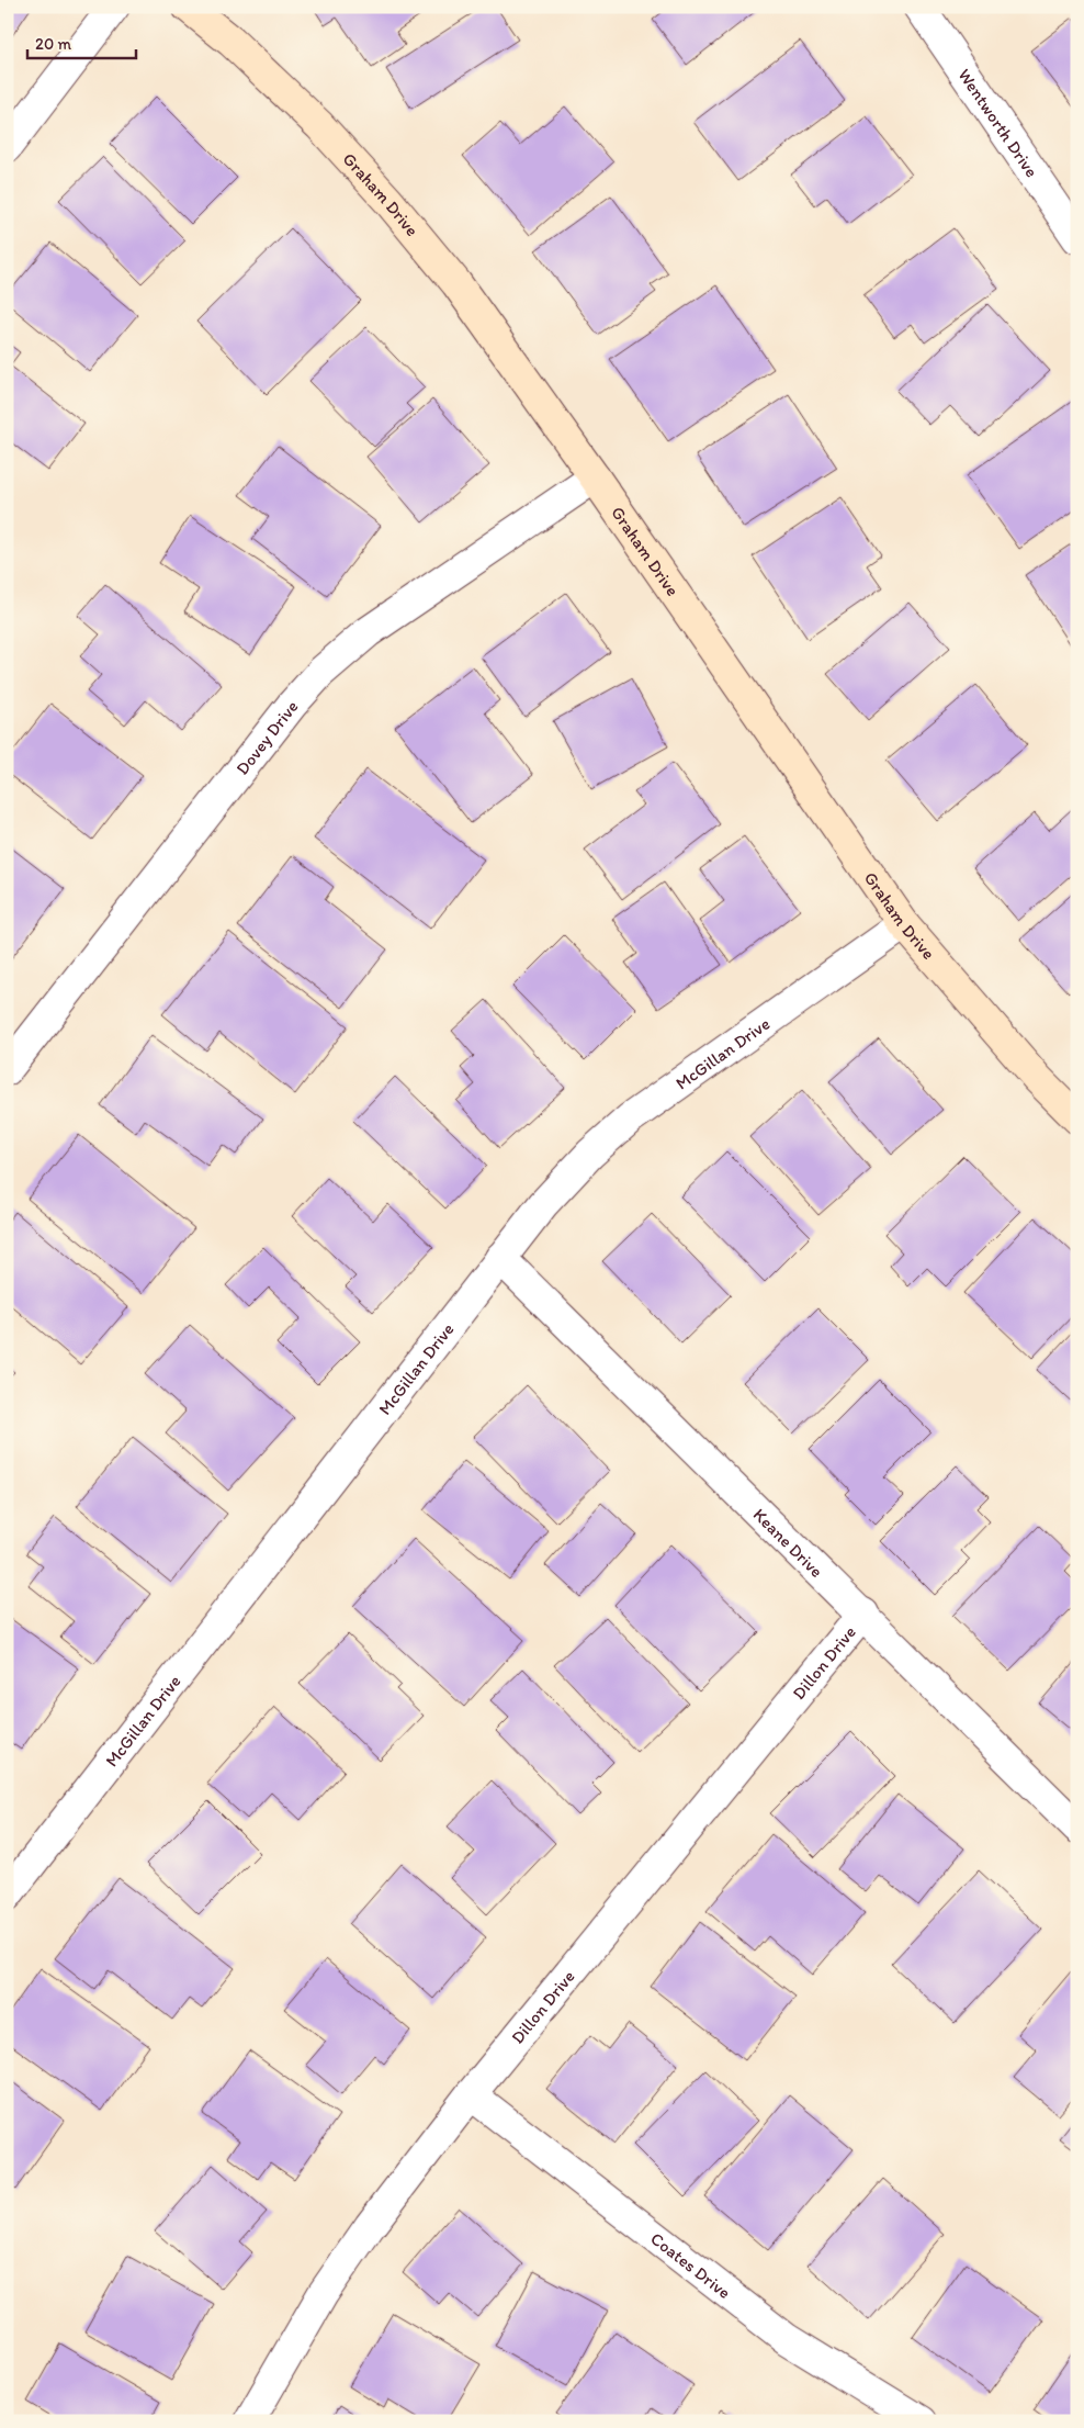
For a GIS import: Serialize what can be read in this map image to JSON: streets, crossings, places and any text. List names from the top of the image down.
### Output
{
  "streets": {
    "street": [
      "Wentworth Drive",
      "Graham Drive",
      "Dovey Drive",
      "McGillan Drive",
      "Keane Drive",
      "Dillon Drive",
      "Coates Drive"
    ]
  },
  "crossings": [
    ["Graham Drive", "Dovey Drive"],
    ["Graham Drive", "McGillan Drive"],
    ["McGillan Drive", "Keane Drive"],
    ["Keane Drive", "Dillon Drive"],
    ["Dillon Drive", "Coates Drive"]
  ],
  "scale_bar": "20 m"
}
